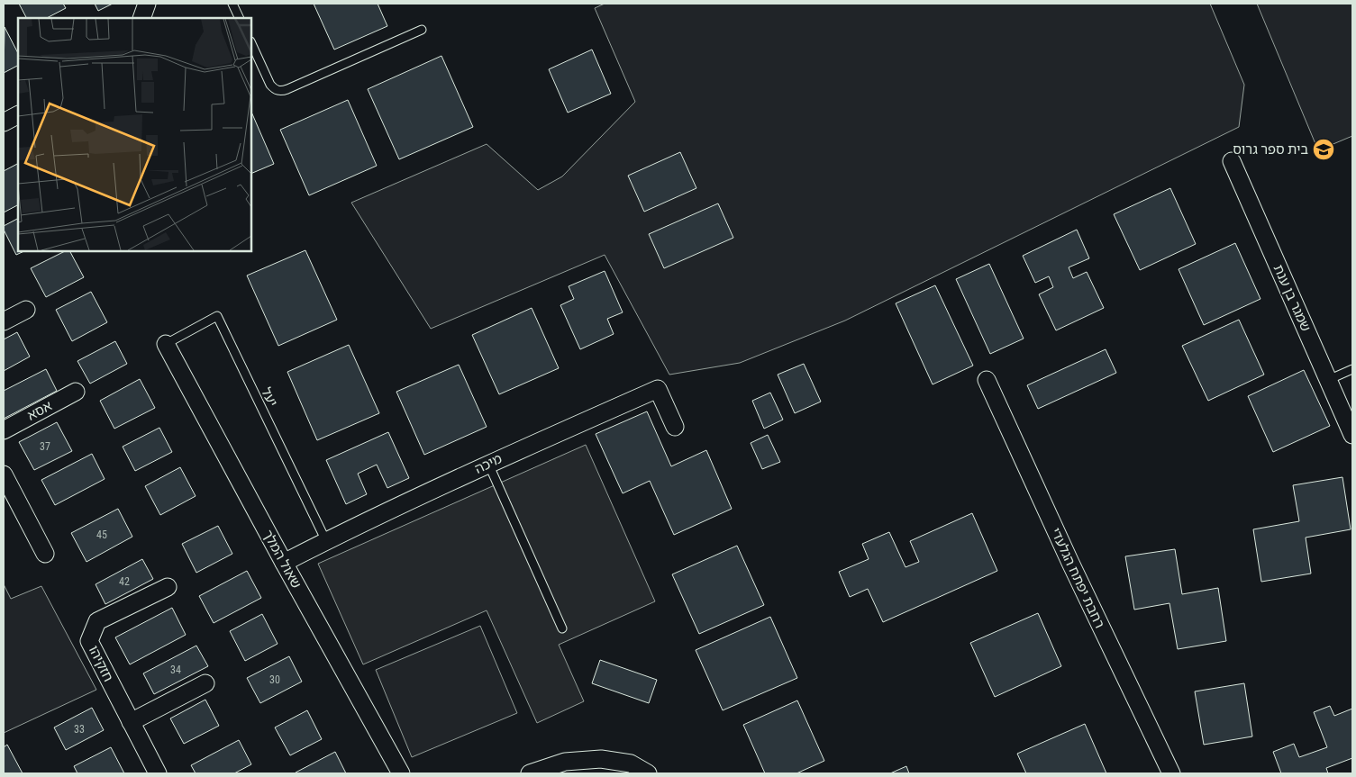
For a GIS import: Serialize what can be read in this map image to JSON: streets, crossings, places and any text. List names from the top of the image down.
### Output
{
  "streets": {
    "street": [
      "שמגר בן ענת",
      "אסא",
      "מיכה",
      "שאול המלך",
      "רחבת יפתח הגלעדי",
      "חזקיהו"
    ],
    "lane": ["יעל"]
  },
  "crossings": [
    ["יעל", "מיכה"],
    ["יעל", "שאול המלך"],
    ["מיכה", "שאול המלך"]
  ],
  "places": {
    "school or university": ["בית ספר גרוס"]
  },
  "house_numbers": [
    "37",
    "45",
    "42",
    "34",
    "30",
    "33"
  ]
}
